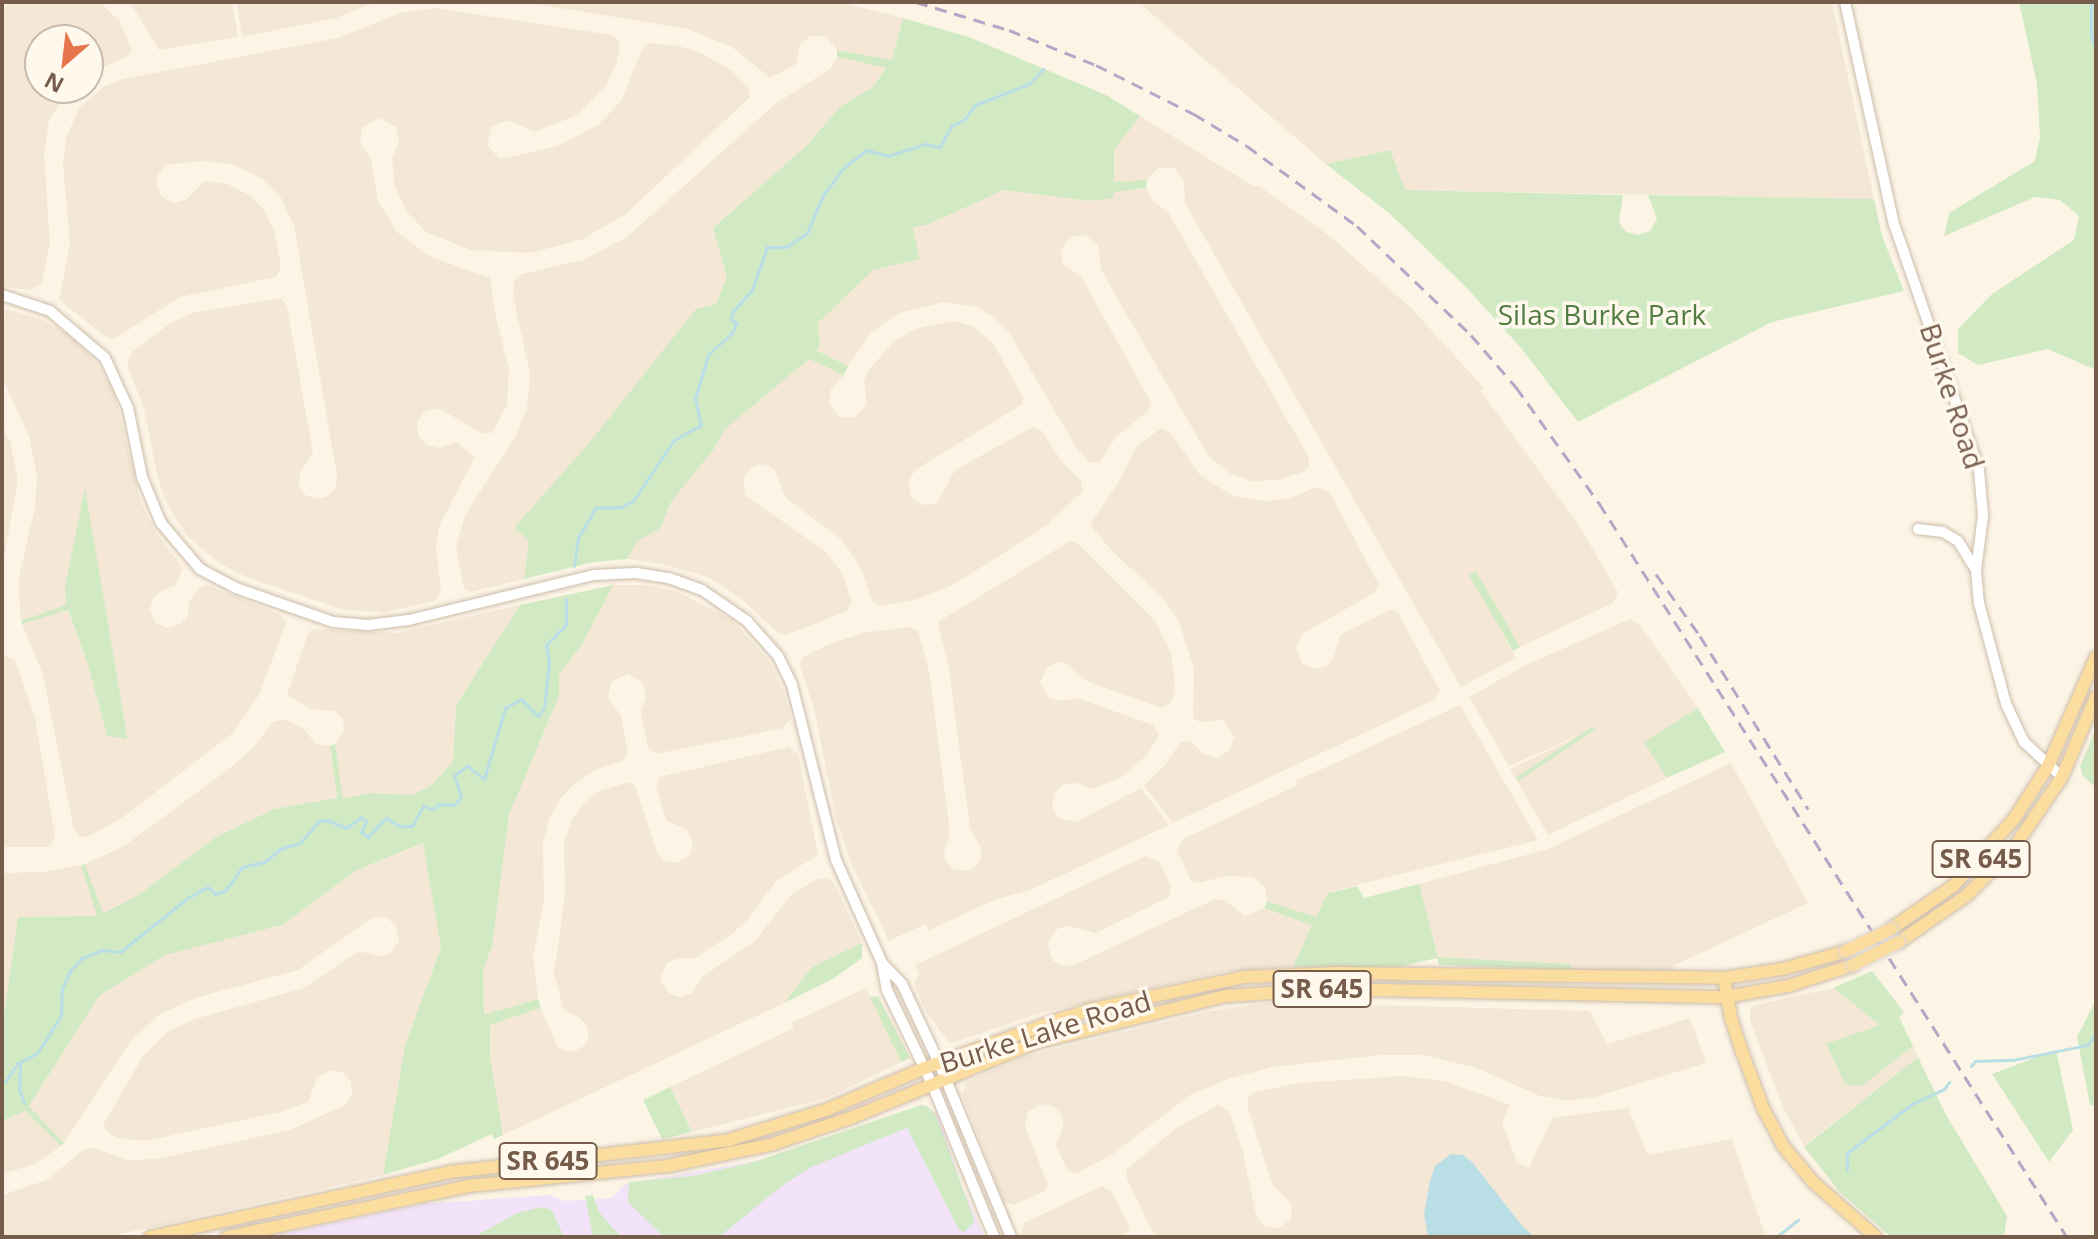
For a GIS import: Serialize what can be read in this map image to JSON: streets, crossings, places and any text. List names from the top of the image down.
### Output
{
  "streets": {
    "main road": ["SR 645", "Burke Lake Road"],
    "street": ["Burke Road"]
  },
  "crossings": [
    ["Burke Road", "Burke Lake Road"]
  ],
  "parks": ["Silas Burke Park"],
  "north": "bottom left"
}
